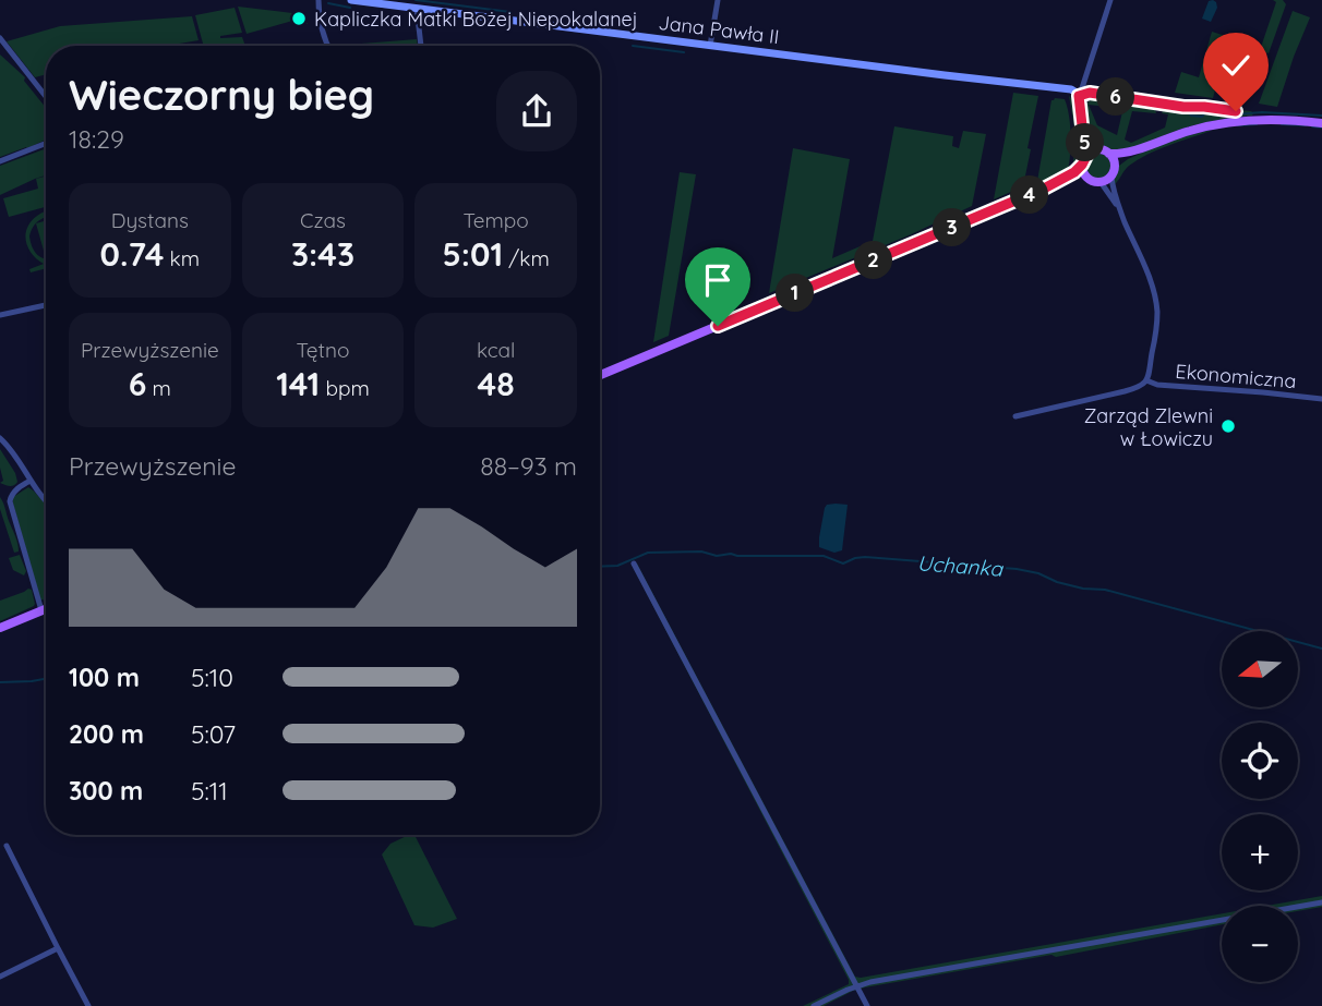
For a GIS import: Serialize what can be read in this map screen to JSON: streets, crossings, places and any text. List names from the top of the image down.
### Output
{
  "streets": {
    "street": ["Jana Pawła II", "Ekonomiczna"]
  },
  "water": ["Uchanka"],
  "places": ["Kapliczka Matki Bożej Niepokalanej", "Zarząd Zlewni w Łowiczu"],
  "north": "left",
  "page": {
    "heading": ["Wieczorny bieg", "18:29"],
    "pins": [
      "6",
      "5",
      "4",
      "3",
      "2",
      "1"
    ],
    "stats": [
      ["Dystans", "0.74 km"],
      ["Czas", "3:43"],
      ["Tempo", "5:01 /km"],
      ["Przewyższenie", "6 m"],
      ["Tętno", "141 bpm"],
      ["kcal", "48"]
    ],
    "chart": ["Przewyższenie", "88–93 m"],
    "map_buttons": ["+", "−"],
    "list": [
      {
        "name": "100 m",
        "note": "5:10"
      },
      {
        "name": "200 m",
        "note": "5:07"
      },
      {
        "name": "300 m",
        "note": "5:11"
      }
    ]
  }
}
